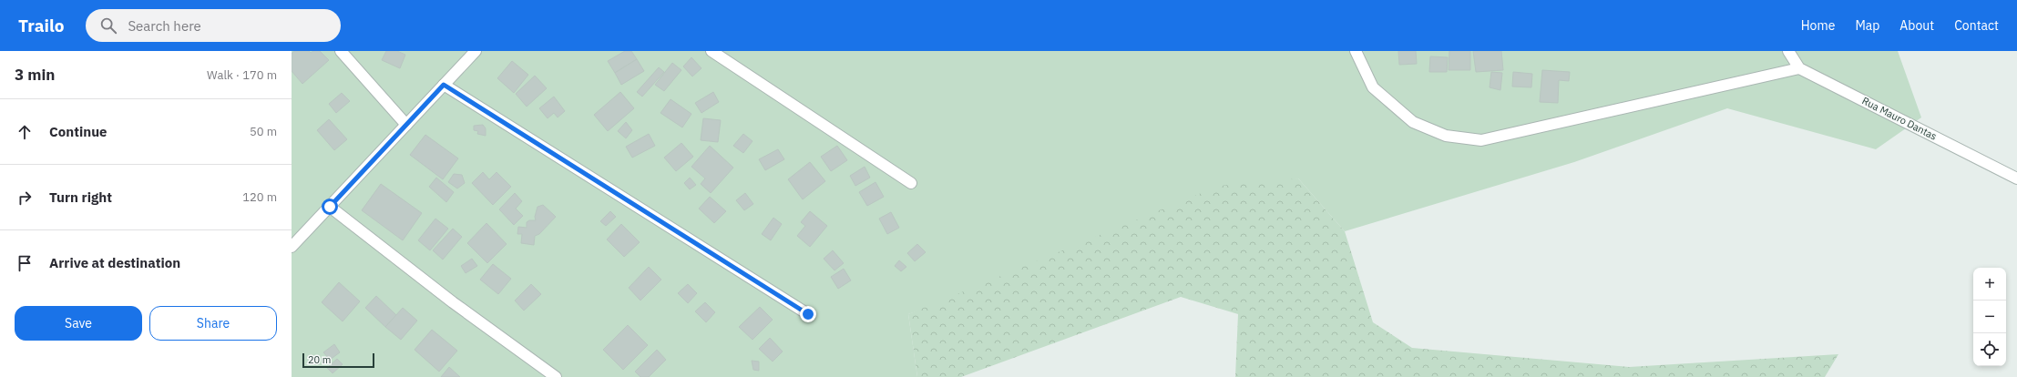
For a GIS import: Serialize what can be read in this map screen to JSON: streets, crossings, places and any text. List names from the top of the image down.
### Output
{
  "streets": {
    "street": ["Rua Mauro Dantas"]
  },
  "scale_bar": "20 m",
  "page": {
    "header": "Trailo",
    "search": "Search here",
    "nav": [
      "Home",
      "Map",
      "About",
      "Contact"
    ],
    "heading": ["3 min", "Walk · 170 m"],
    "list": [
      ["Continue", "50 m"],
      ["Turn right", "120 m"],
      "Arrive at destination"
    ],
    "map_buttons": ["+", "−"],
    "buttons": ["Save", "Share"],
    "scale": "20 m"
  }
}
